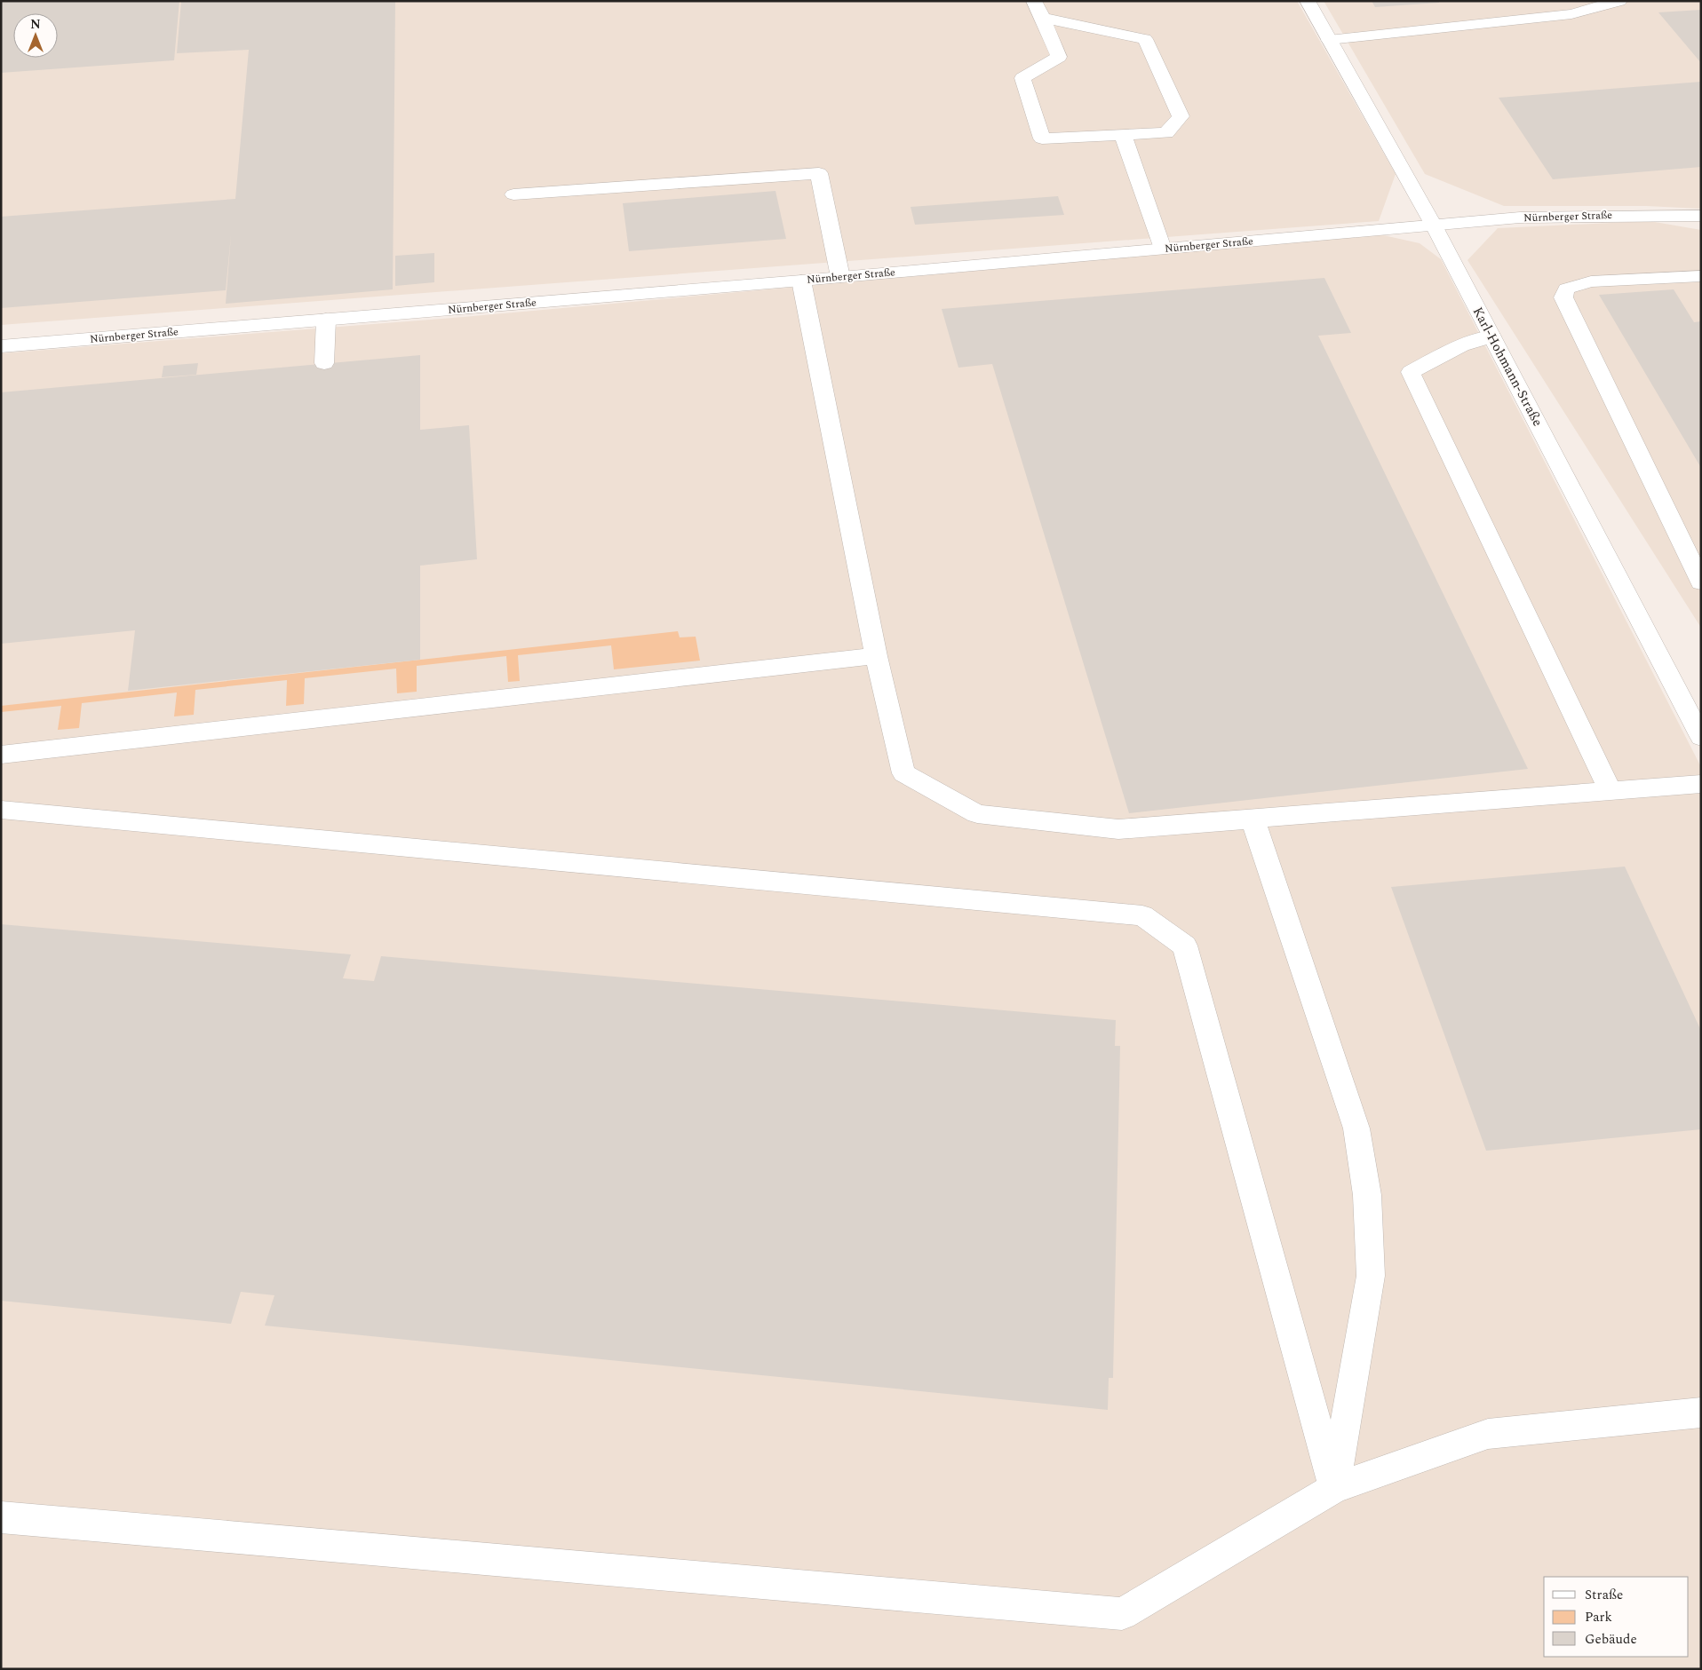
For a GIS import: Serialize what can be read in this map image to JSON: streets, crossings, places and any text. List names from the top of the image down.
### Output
{
  "streets": {
    "street": ["Nürnberger Straße", "Karl-Hohmann-Straße"]
  },
  "crossings": [
    ["Nürnberger Straße", "Karl-Hohmann-Straße"]
  ],
  "legend": ["Straße", "Park", "Gebäude"],
  "north": "top"
}
